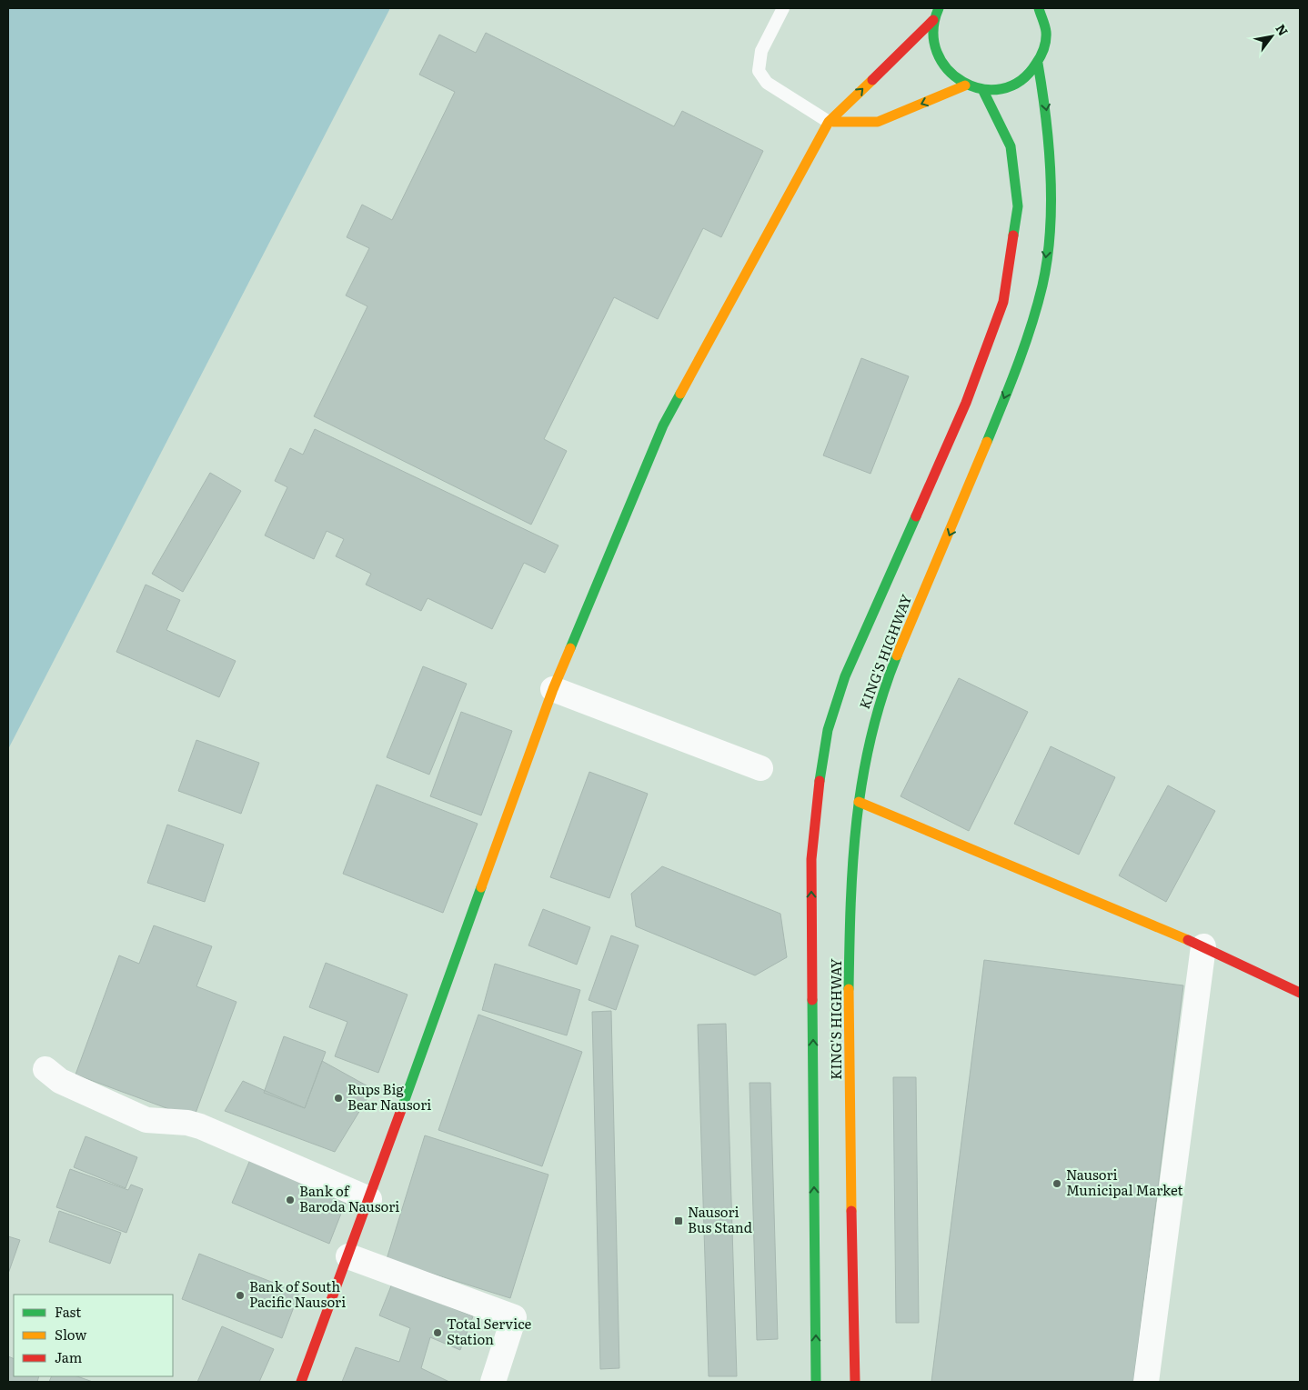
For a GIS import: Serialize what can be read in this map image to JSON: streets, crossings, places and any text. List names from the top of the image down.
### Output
{
  "streets": {
    "main road": ["KING'S HIGHWAY"]
  },
  "places": {
    "other": [
      "Rups Big Bear Nausori",
      "Nausori Municipal Market",
      "Bank of Baroda Nausori",
      "Bank of South Pacific Nausori",
      "Total Service Station"
    ],
    "transit": ["Nausori Bus Stand"]
  },
  "legend": ["Fast", "Slow", "Jam"],
  "north": "top right"
}
